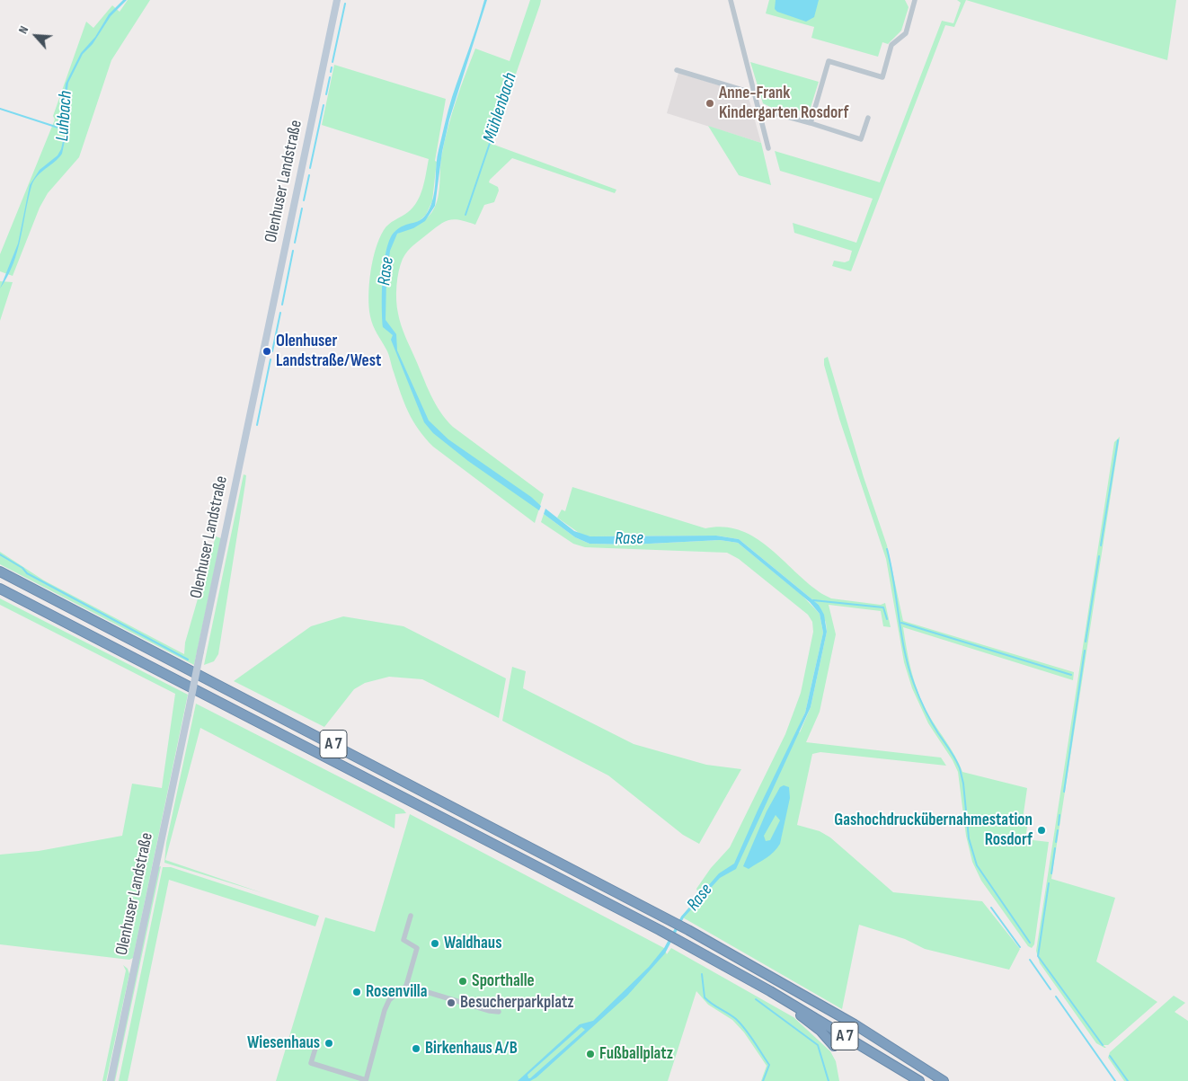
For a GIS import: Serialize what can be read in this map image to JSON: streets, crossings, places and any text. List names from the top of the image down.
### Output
{
  "streets": {
    "highway": ["A 7"],
    "street": ["Olenhuser Landstraße"]
  },
  "water": ["Mühlenbach", "Luhbach", "Rase"],
  "places": [
    "Anne-Frank Kindergarten Rosdorf",
    "Olenhuser Landstraße/West",
    "Gashochdruckübernahmestation Rosdorf",
    "Waldhaus",
    "Sporthalle",
    "Rosenvilla",
    "Besucherparkplatz",
    "Wiesenhaus",
    "Birkenhaus A/B",
    "Fußballplatz"
  ],
  "north": "top left"
}
